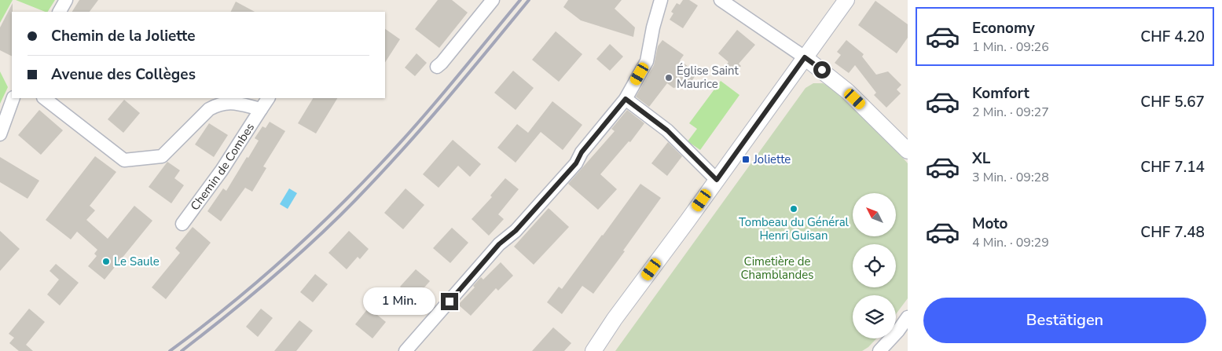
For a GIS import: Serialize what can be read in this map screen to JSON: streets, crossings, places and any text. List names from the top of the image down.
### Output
{
  "streets": {
    "street": ["Chemin de Combes"]
  },
  "parks": ["Cimetière de Chamblandes"],
  "places": {
    "other": ["Église Saint Maurice", "Tombeau du Général Henri Guisan", "Le Saule"],
    "transit": ["Joliette"]
  },
  "north": "top left",
  "page": {
    "list": [
      {
        "name": "Economy",
        "note": "1 Min. · 09:26",
        "value": "CHF 4.20"
      },
      {
        "name": "Komfort",
        "note": "2 Min. · 09:27",
        "value": "CHF 5.67"
      },
      {
        "name": "XL",
        "note": "3 Min. · 09:28",
        "value": "CHF 7.14"
      },
      {
        "name": "Moto",
        "note": "4 Min. · 09:29",
        "value": "CHF 7.48"
      }
    ],
    "banner": ["Chemin de la Joliette", "Avenue des Collèges"],
    "bubble": "1 Min.",
    "buttons": "Bestätigen"
  }
}
